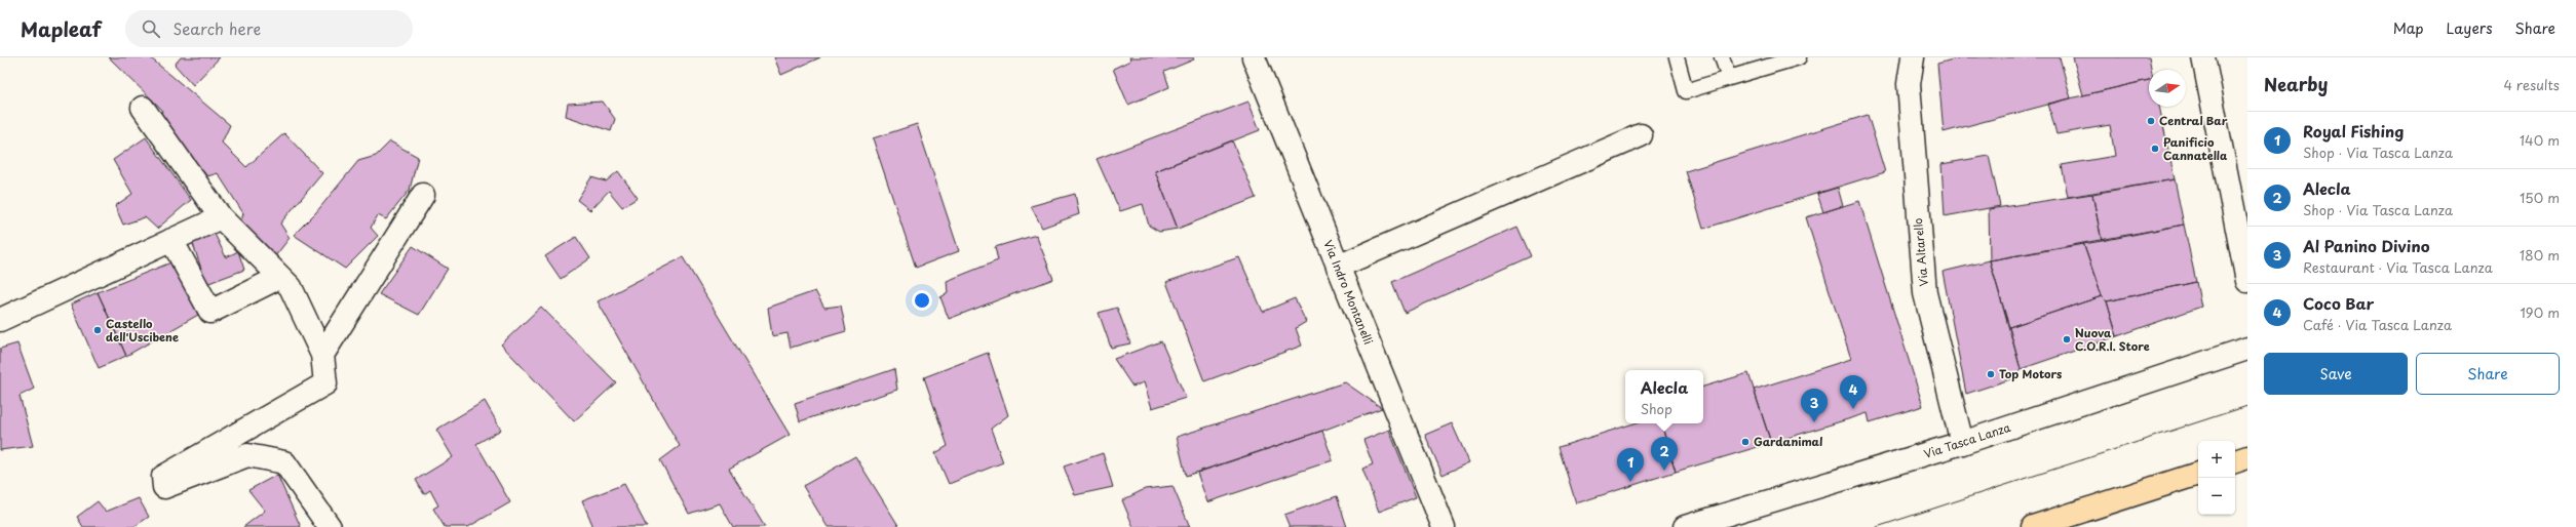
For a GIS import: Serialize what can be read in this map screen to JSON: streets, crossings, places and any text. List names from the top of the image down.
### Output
{
  "streets": {
    "street": ["Via Altarello", "Via Indro Montanelli", "Via Tasca Lanza"]
  },
  "crossings": [
    ["Via Altarello", "Via Tasca Lanza"]
  ],
  "places": [
    "Central Bar",
    "Panificio Cannatella",
    "Castello dell'Uscibene",
    "Nuova C.O.R.I. Store",
    "Top Motors",
    "Gardanimal"
  ],
  "north": "right",
  "page": {
    "header": "Mapleaf",
    "search": "Search here",
    "nav": ["Map", "Layers", "Share"],
    "heading": ["Nearby", "4 results"],
    "list": [
      {
        "mark": "1",
        "name": "Royal Fishing",
        "note": "Shop · Via Tasca Lanza",
        "value": "140 m"
      },
      {
        "mark": "2",
        "name": "Alecla",
        "note": "Shop · Via Tasca Lanza",
        "value": "150 m"
      },
      {
        "mark": "3",
        "name": "Al Panino Divino",
        "note": "Restaurant · Via Tasca Lanza",
        "value": "180 m"
      },
      {
        "mark": "4",
        "name": "Coco Bar",
        "note": "Café · Via Tasca Lanza",
        "value": "190 m"
      }
    ],
    "buttons": ["Save", "Share"],
    "popup": ["Alecla", "Shop"],
    "pins": [
      "4",
      "3",
      "2",
      "1"
    ],
    "map_buttons": ["+", "−"]
  }
}
